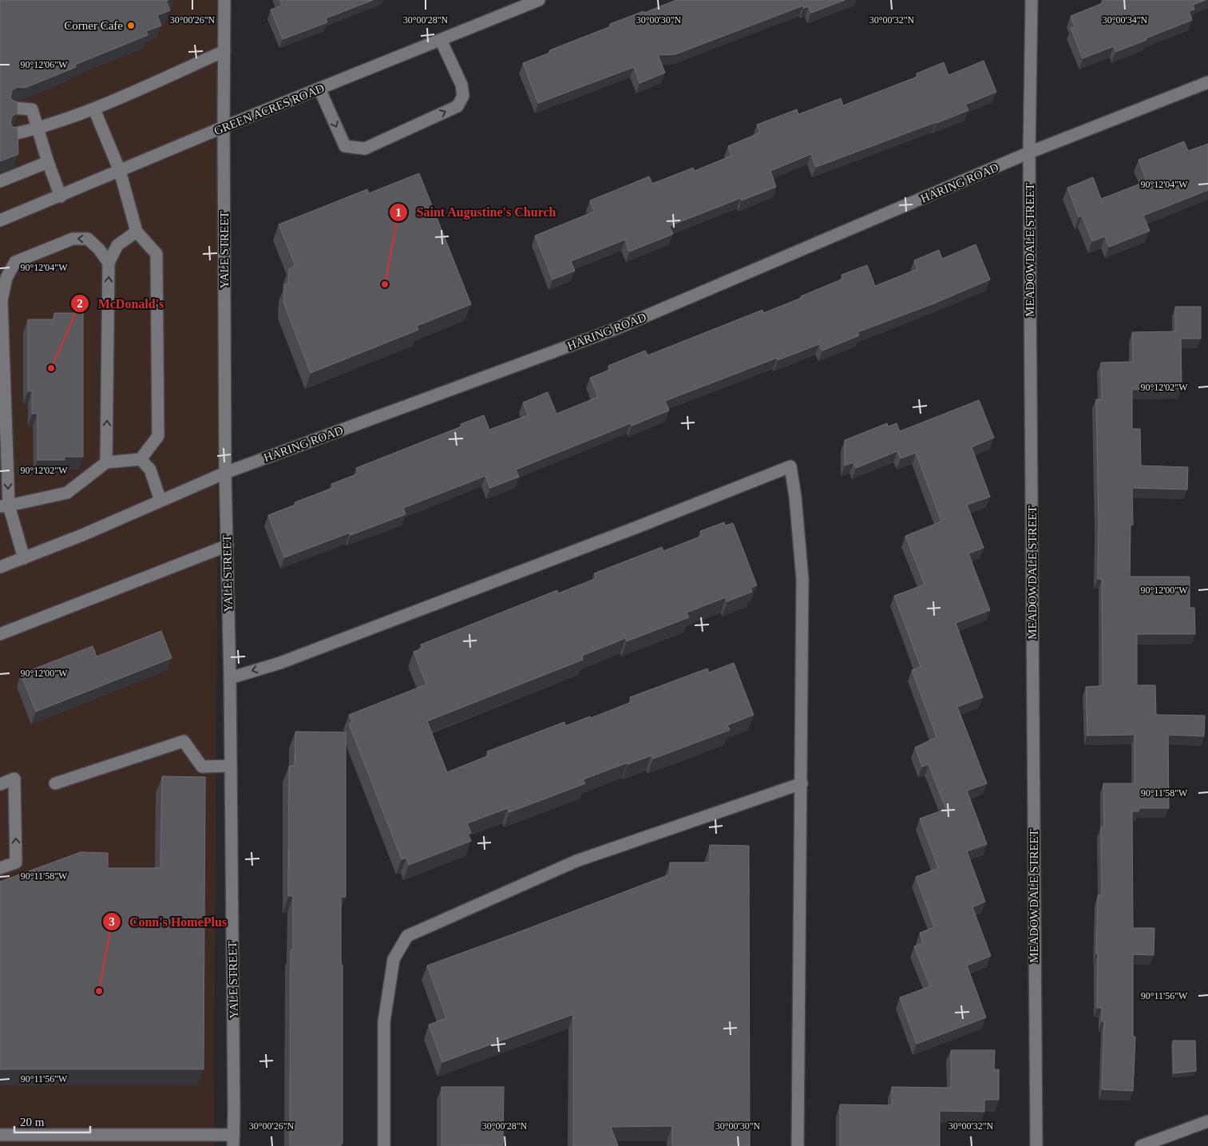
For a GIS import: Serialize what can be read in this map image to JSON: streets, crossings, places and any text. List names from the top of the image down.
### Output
{
  "streets": {
    "street": [
      "GREEN ACRES ROAD",
      "HARING ROAD",
      "YALE STREET",
      "MEADOWDALE STREET"
    ]
  },
  "crossings": [
    ["GREEN ACRES ROAD", "YALE STREET"],
    ["HARING ROAD", "YALE STREET"],
    ["HARING ROAD", "MEADOWDALE STREET"]
  ],
  "places": [
    "Corner Cafe",
    "Saint Augustine's Church",
    "McDonald's",
    "Conn's HomePlus"
  ],
  "scale_bar": "20 m",
  "coordinates": [
    "30°00'26\"N",
    "30°00'28\"N",
    "30°00'30\"N",
    "30°00'32\"N",
    "30°00'34\"N",
    "90°12'06\"W",
    "90°12'04\"W",
    "90°12'02\"W",
    "90°12'00\"W",
    "90°11'58\"W",
    "90°11'56\"W"
  ]
}
